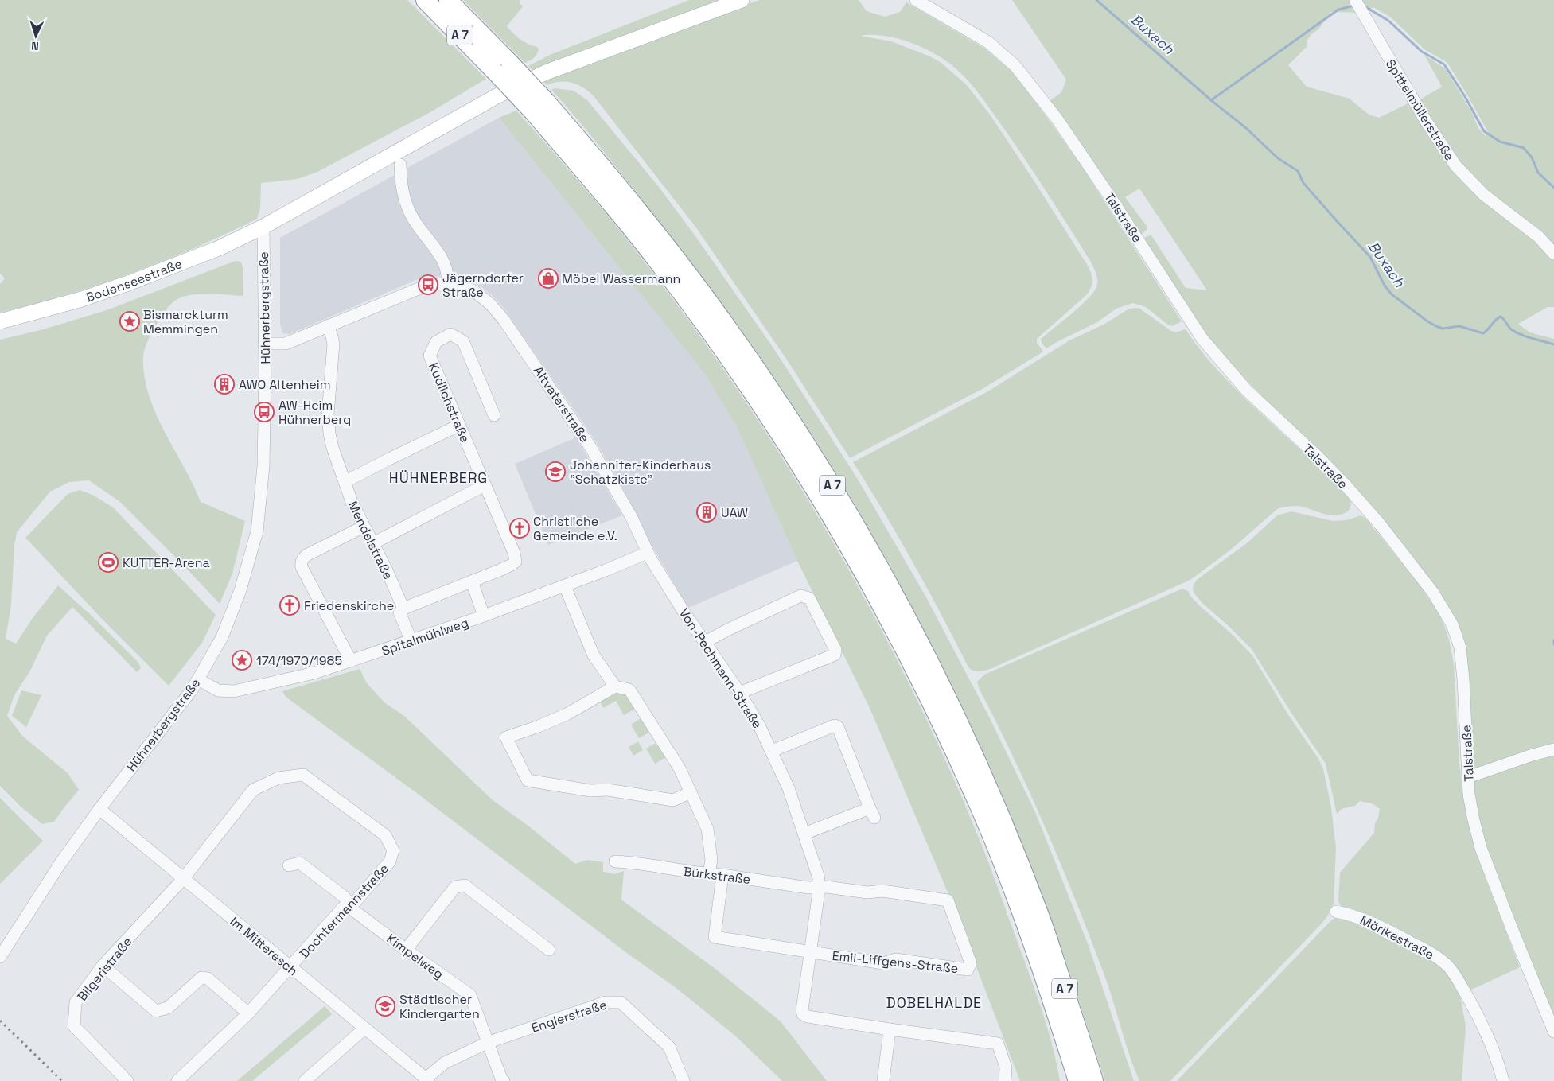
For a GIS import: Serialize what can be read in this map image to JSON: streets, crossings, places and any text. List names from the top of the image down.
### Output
{
  "streets": {
    "highway": ["A 7"],
    "main road": ["Bodenseestraße"],
    "street": [
      "Spittelmüllerstraße",
      "Talstraße",
      "Hühnerbergstraße",
      "Kudlichstraße",
      "Altvaterstraße",
      "Mendelstraße",
      "Spitalmühlweg",
      "Von-Pechmann-Straße",
      "Bürkstraße",
      "Dochtermannstraße",
      "Mörikestraße",
      "Im Mitteresch",
      "Kimpelweg",
      "Emil-Liffgens-Straße",
      "Bilgeristraße",
      "Englerstraße"
    ]
  },
  "crossings": [
    ["Bodenseestraße", "Hühnerbergstraße"],
    ["Hühnerbergstraße", "Spitalmühlweg"],
    ["Hühnerbergstraße", "Im Mitteresch"],
    ["Altvaterstraße", "Spitalmühlweg"],
    ["Altvaterstraße", "Von-Pechmann-Straße"],
    ["Mendelstraße", "Spitalmühlweg"],
    ["Spitalmühlweg", "Von-Pechmann-Straße"],
    ["Von-Pechmann-Straße", "Bürkstraße"],
    ["Von-Pechmann-Straße", "Emil-Liffgens-Straße"],
    ["Bürkstraße", "Emil-Liffgens-Straße"],
    ["Dochtermannstraße", "Im Mitteresch"],
    ["Dochtermannstraße", "Kimpelweg"],
    ["Dochtermannstraße", "Bilgeristraße"],
    ["Im Mitteresch", "Bilgeristraße"],
    ["Im Mitteresch", "Englerstraße"],
    ["Kimpelweg", "Englerstraße"]
  ],
  "districts": ["HÜHNERBERG", "DOBELHALDE"],
  "water": ["Buxach"],
  "places": {
    "shop": ["Möbel Wassermann"],
    "bus stop": ["Jägerndorfer Straße", "AW-Heim Hühnerberg"],
    "place": ["Bismarckturm Memmingen", "174/1970/1985"],
    "building": ["AWO Altenheim", "UAW"],
    "school or university": ["Johanniter-Kinderhaus \"Schatzkiste\"", "Städtischer Kindergarten"],
    "church": ["Christliche Gemeinde e.V.", "Friedenskirche"],
    "sports": ["KUTTER-Arena"]
  },
  "north": "bottom"
}
